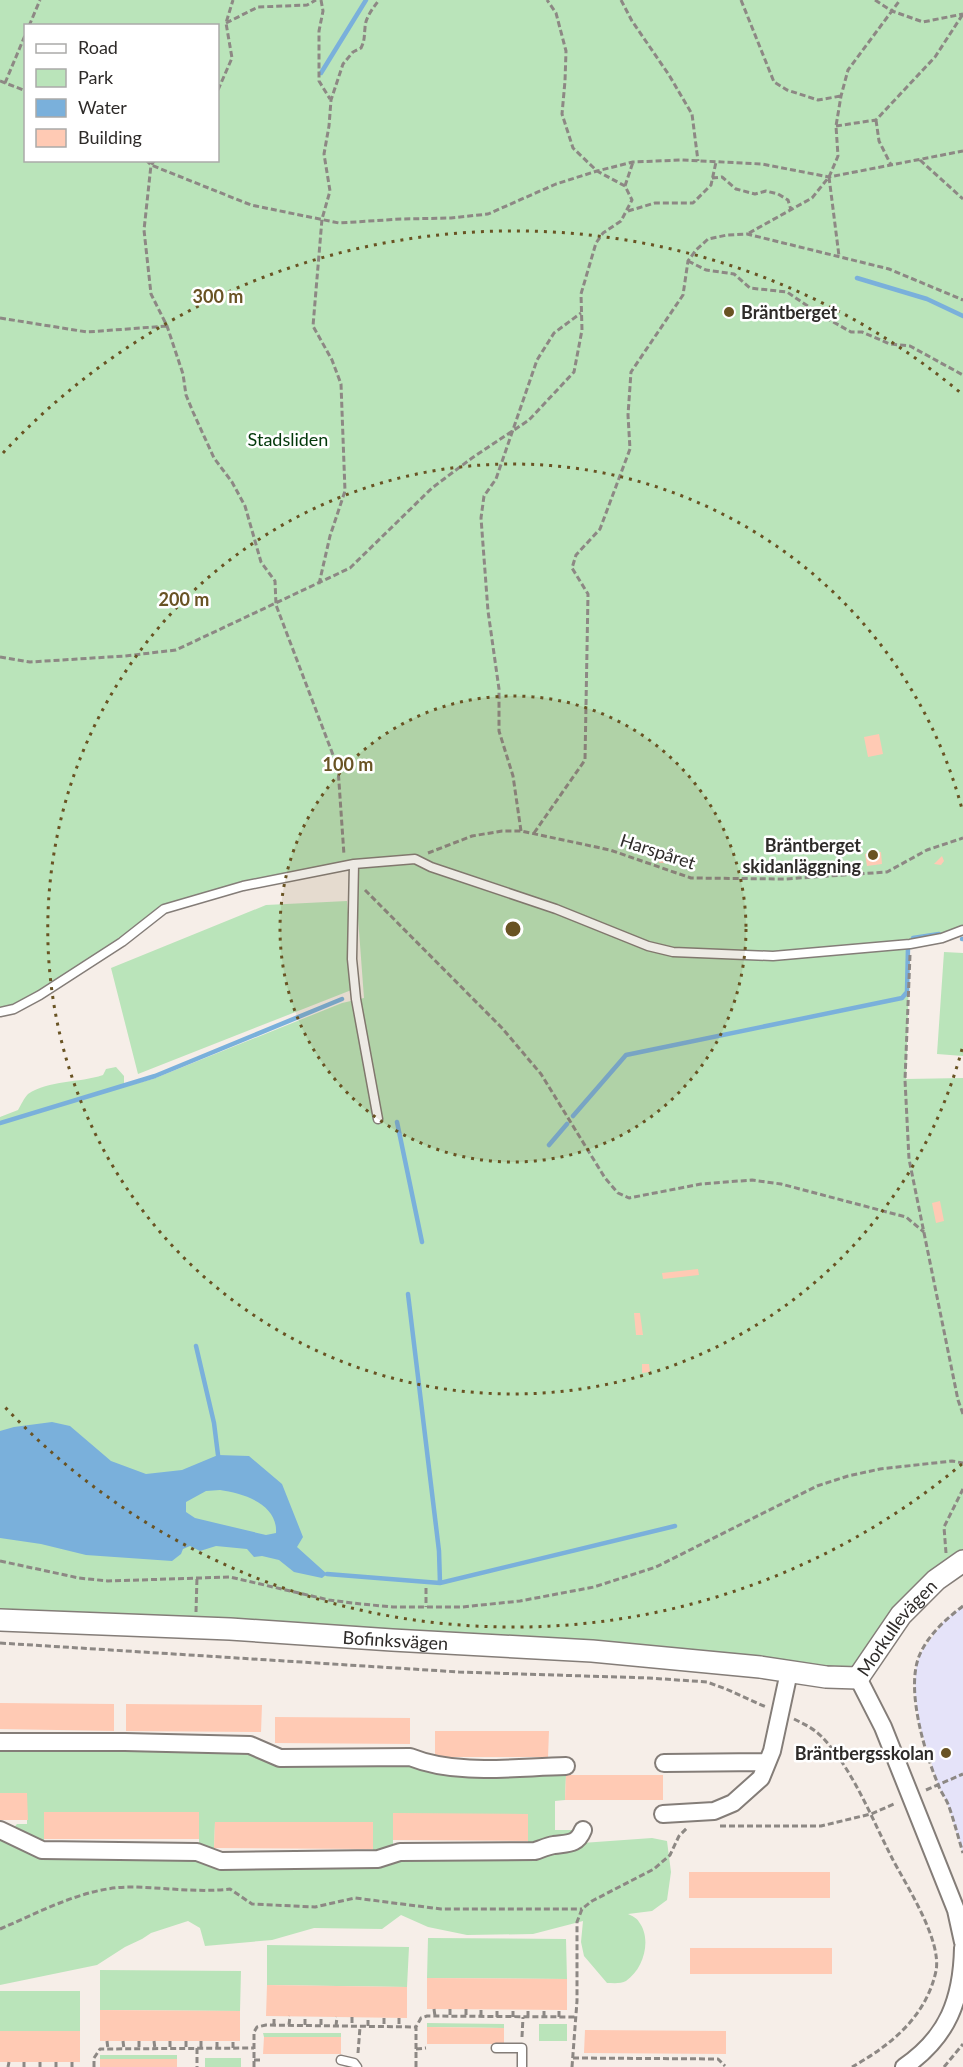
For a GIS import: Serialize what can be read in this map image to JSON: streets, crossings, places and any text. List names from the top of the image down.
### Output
{
  "streets": {
    "street": ["Morkullevägen", "Bofinksvägen"],
    "path": ["Harspåret"]
  },
  "crossings": [
    ["Morkullevägen", "Bofinksvägen"]
  ],
  "parks": ["Stadsliden"],
  "places": ["Bräntberget", "Bräntberget skidanläggning", "Bräntbergsskolan"],
  "legend": [
    "Road",
    "Park",
    "Water",
    "Building"
  ],
  "rings": ["300 m", "200 m", "100 m"]
}
